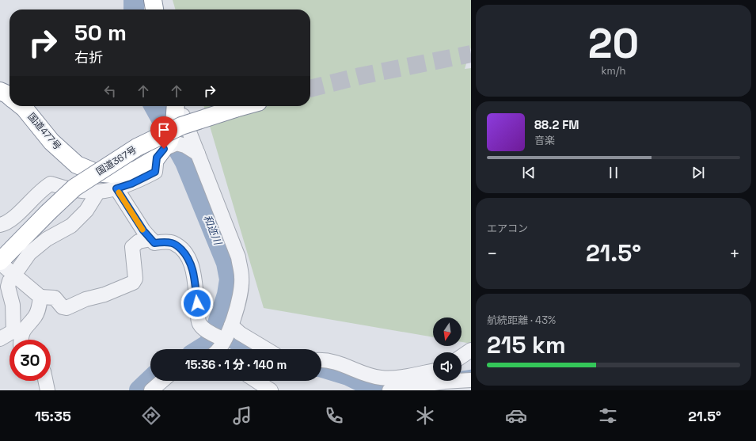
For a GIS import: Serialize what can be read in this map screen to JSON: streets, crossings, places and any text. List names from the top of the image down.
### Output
{
  "streets": {
    "highway": ["国道477号", "国道367号"]
  },
  "water": ["和迩川"],
  "north": "bottom",
  "page": {
    "tile": [
      ["20", "km/h"],
      "エアコン",
      ["航続距離 · 43%", "215 km"]
    ],
    "turn": ["50 m", "右折"],
    "song": ["88.2 FM", "音楽"],
    "heat": ["−", "21.5°", "+"],
    "limit": "30",
    "trip": "15:36 · 1 分 · 140 m",
    "tabs": ["15:35", "21.5°"]
  }
}
